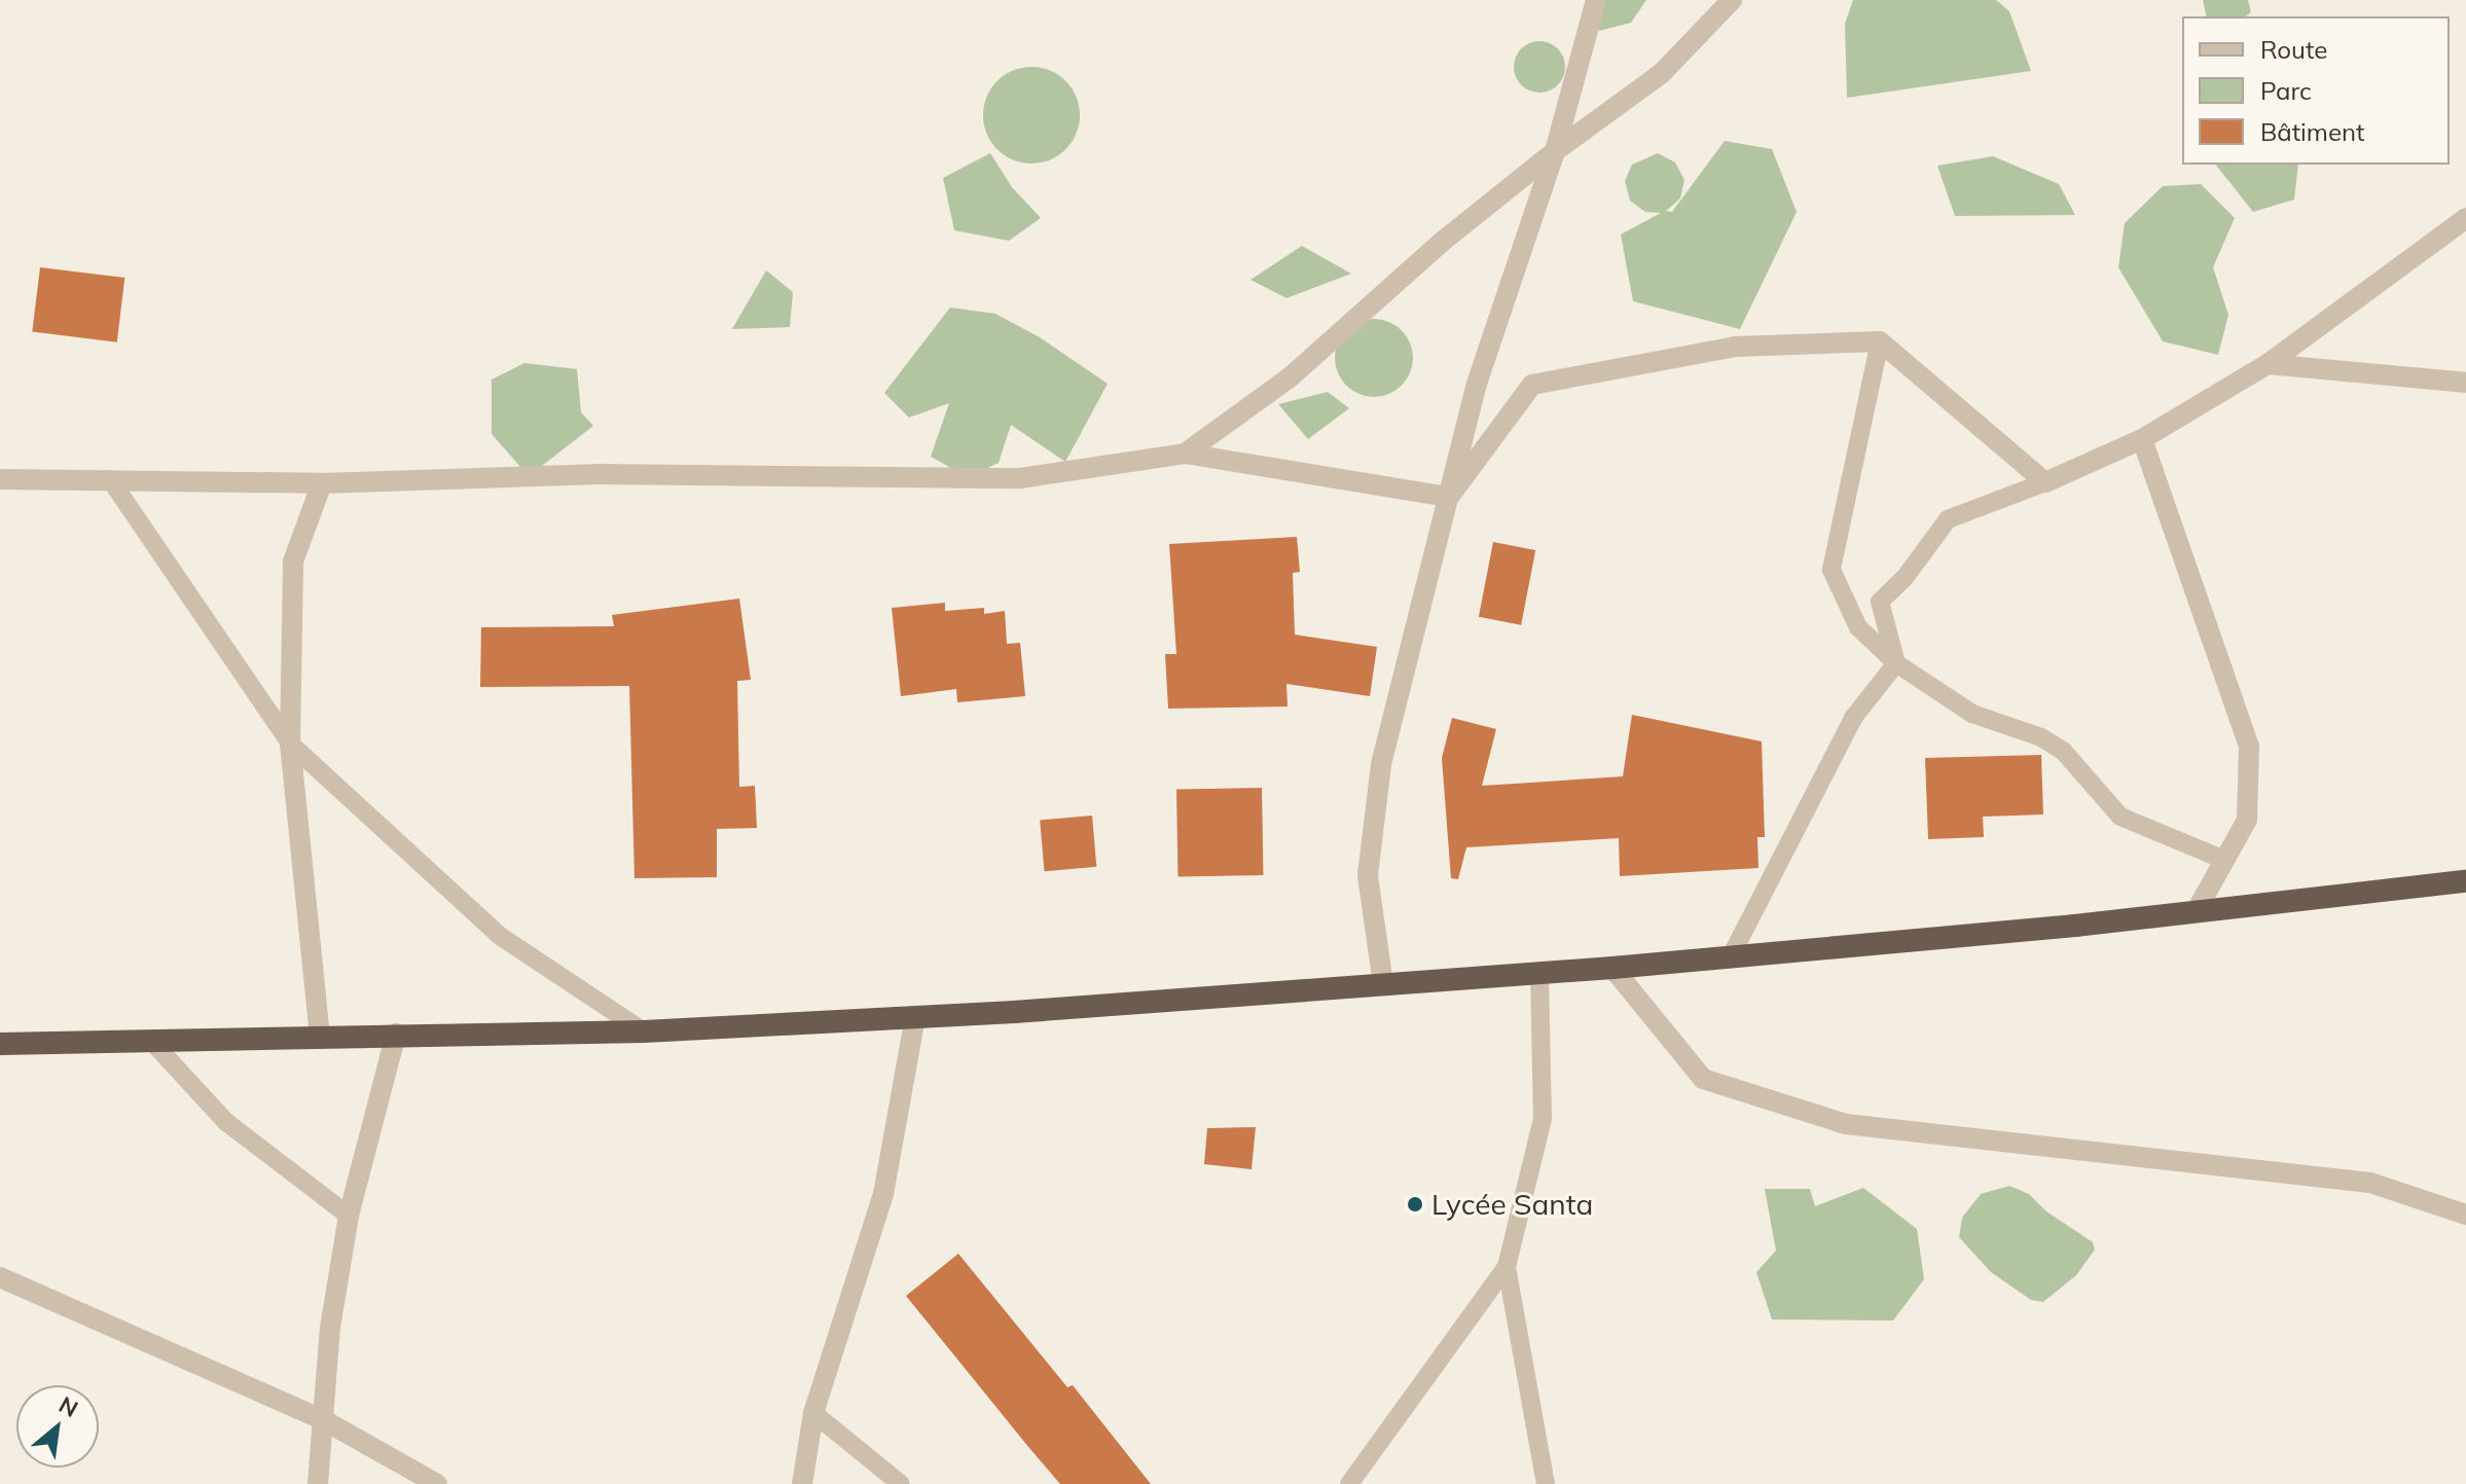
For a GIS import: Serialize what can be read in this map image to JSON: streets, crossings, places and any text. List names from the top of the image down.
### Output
{
  "places": ["Lycée Santa"],
  "legend": ["Route", "Parc", "Bâtiment"],
  "north": "top right"
}
